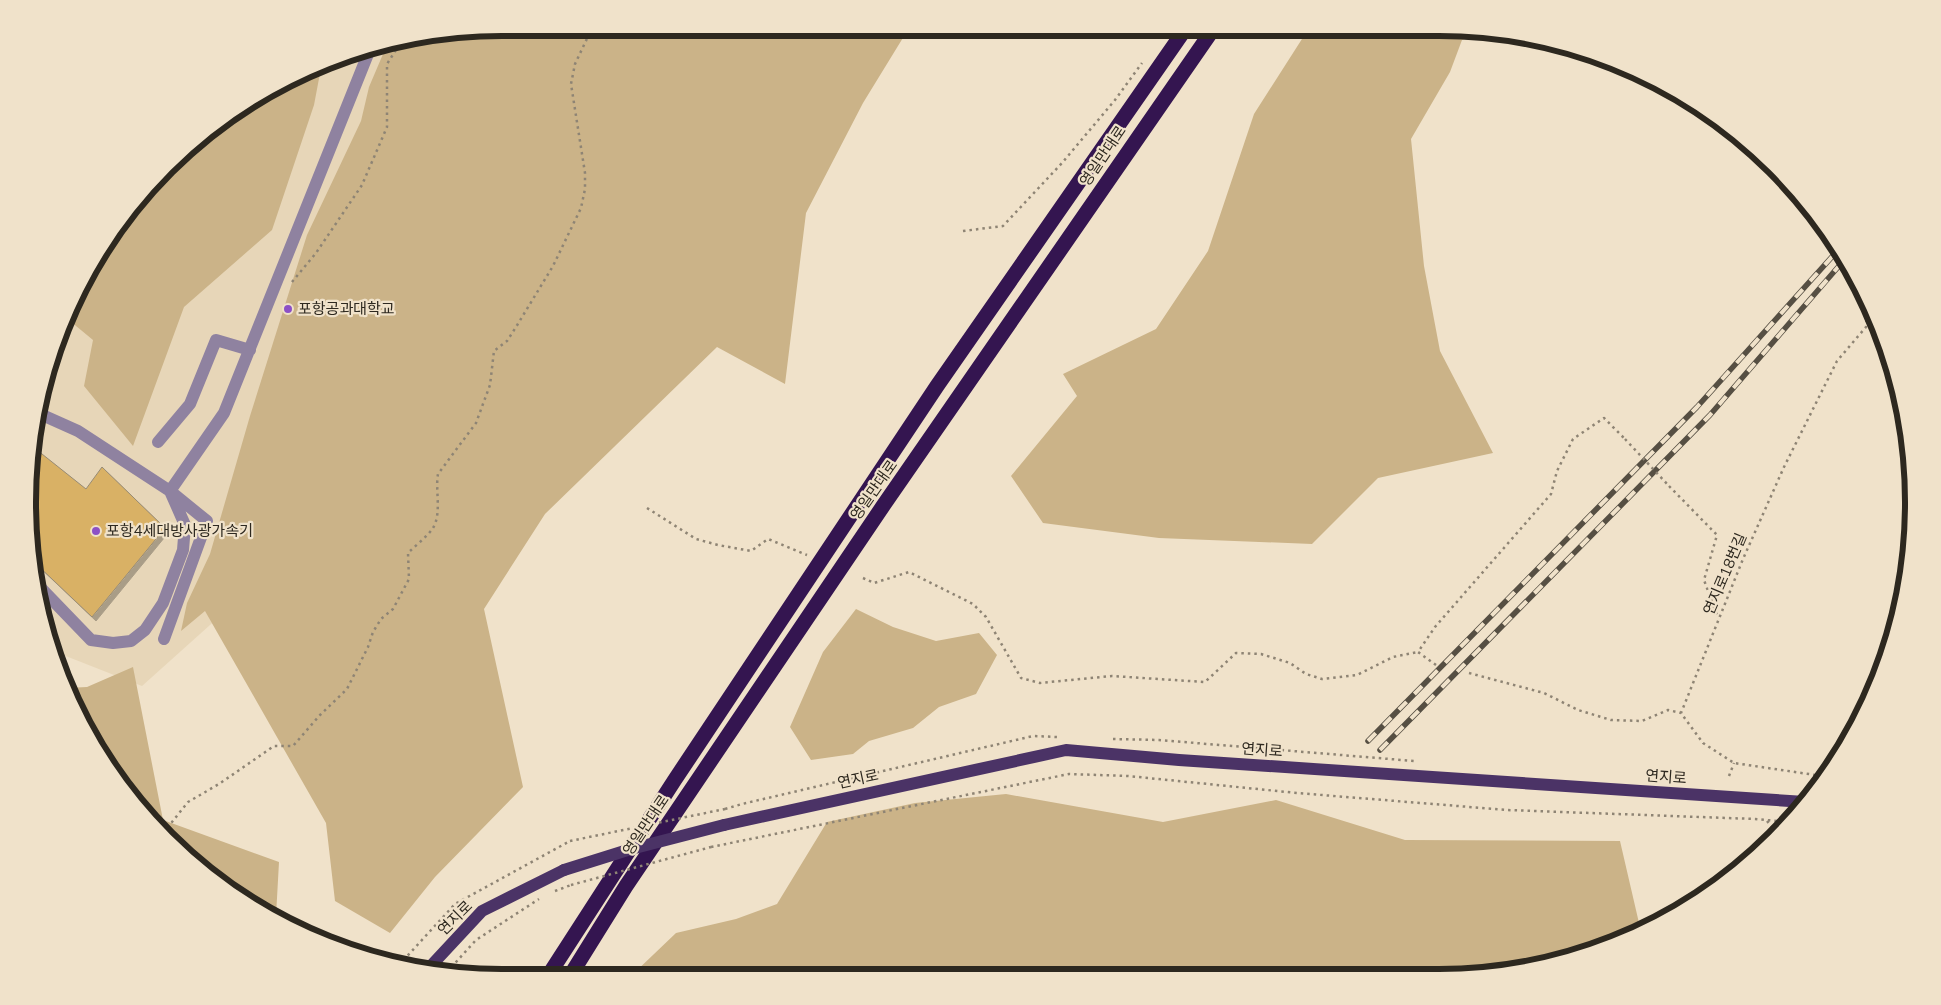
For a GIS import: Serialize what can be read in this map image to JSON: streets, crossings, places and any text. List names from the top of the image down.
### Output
{
  "streets": {
    "highway": ["영일만대로"],
    "main road": ["연지로"],
    "path": ["연지로18번길"]
  },
  "places": ["포항공과대학교", "포항4세대방사광가속기"]
}
